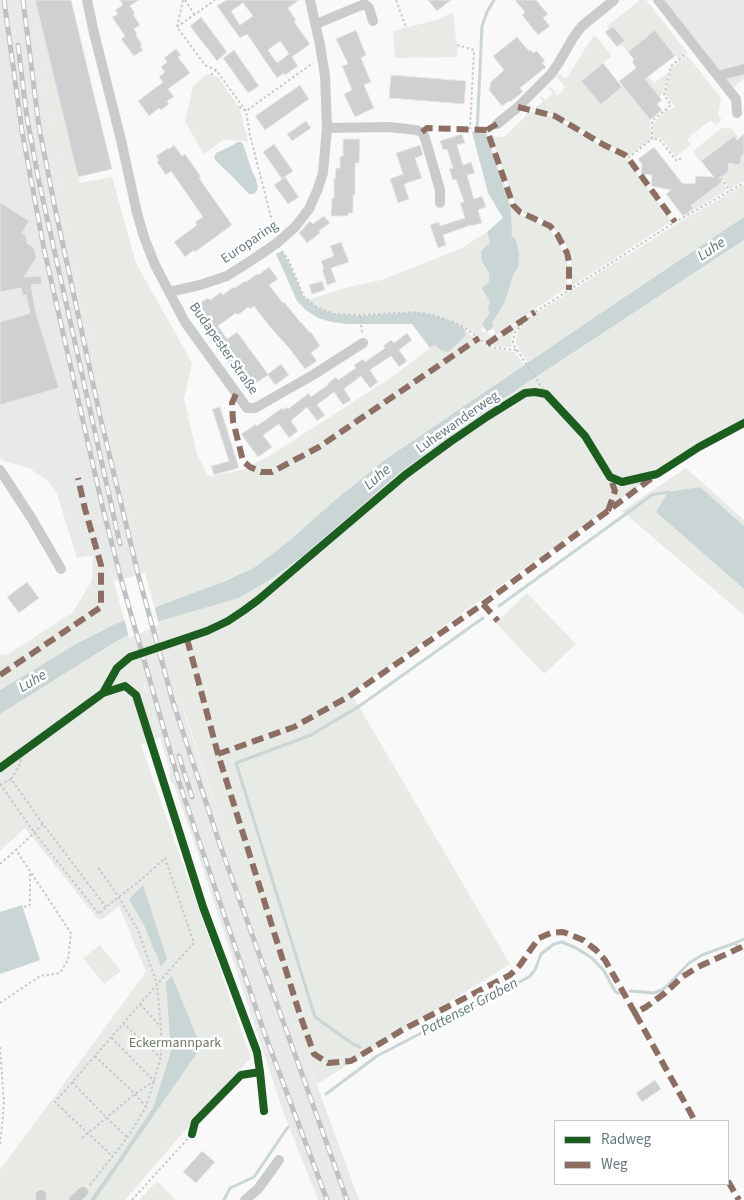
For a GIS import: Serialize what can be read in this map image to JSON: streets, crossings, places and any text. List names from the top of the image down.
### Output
{
  "streets": {
    "street": ["Europaring", "Budapester Straße"],
    "cycle path": ["Luhewanderweg"]
  },
  "crossings": [
    ["Europaring", "Budapester Straße"]
  ],
  "water": ["Luhe", "Pattenser Graben"],
  "parks": ["Eckermannpark"],
  "legend": ["Radweg", "Weg"]
}
